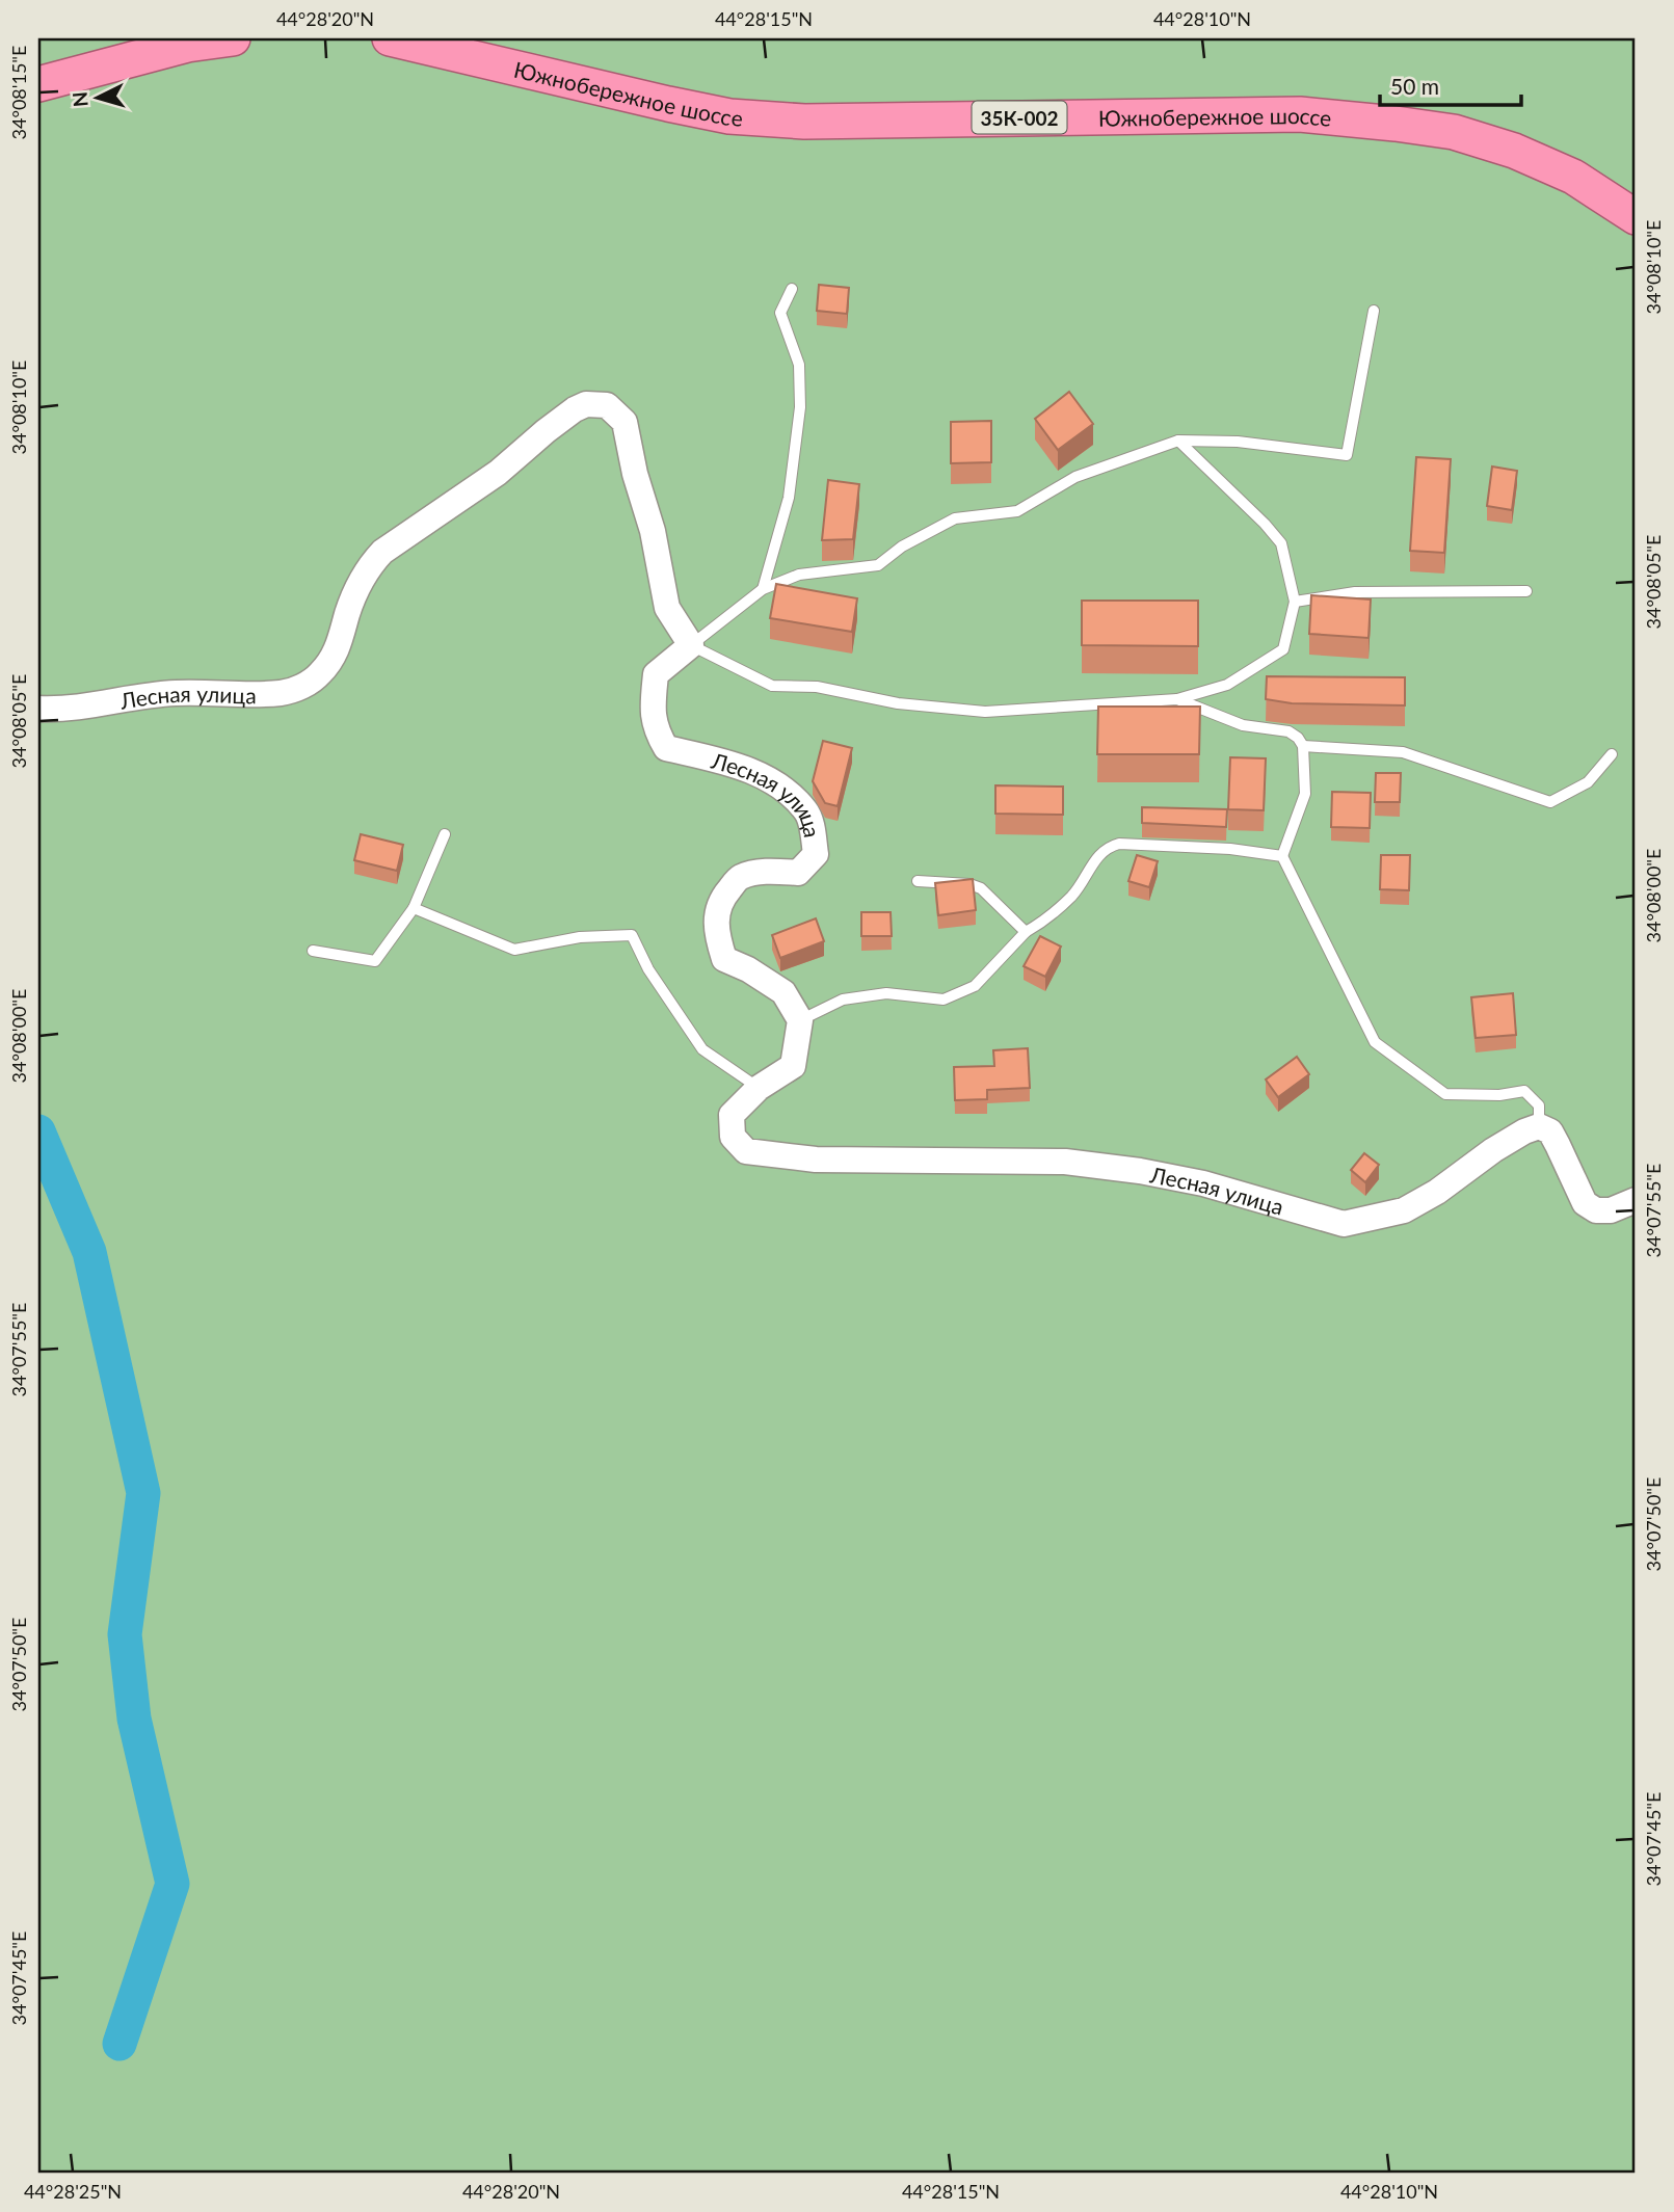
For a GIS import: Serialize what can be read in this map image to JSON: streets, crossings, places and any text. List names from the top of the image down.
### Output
{
  "streets": {
    "highway": ["Южнобережное шоссе", "35К-002"],
    "street": ["Лесная улица"]
  },
  "scale_bar": "50 m",
  "north": "left",
  "coordinates": [
    "44°28'20\"N",
    "44°28'15\"N",
    "44°28'10\"N",
    "34°08'15\"E",
    "34°08'10\"E",
    "34°08'05\"E",
    "34°08'00\"E",
    "34°07'55\"E",
    "34°07'50\"E",
    "34°07'45\"E",
    "44°28'25\"N"
  ]
}
